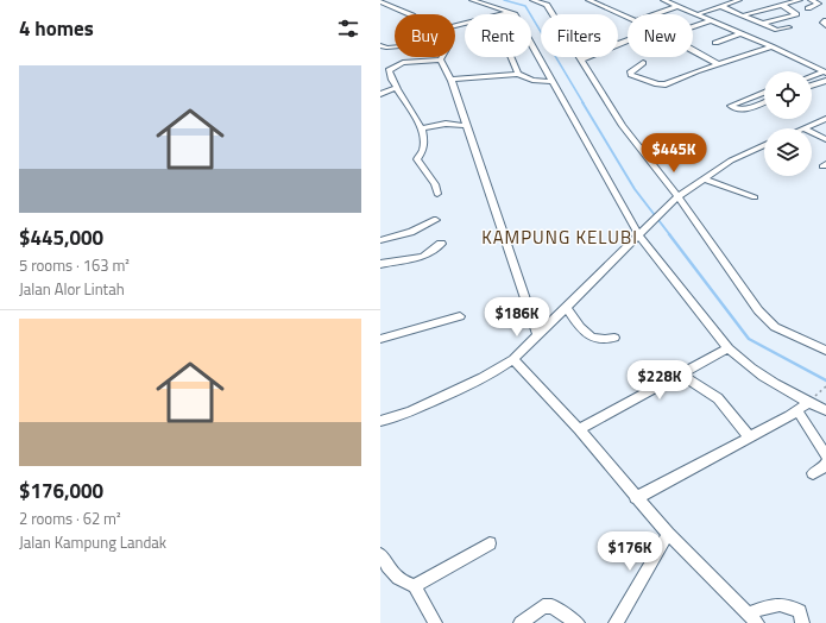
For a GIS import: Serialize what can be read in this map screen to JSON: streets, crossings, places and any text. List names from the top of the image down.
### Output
{
  "districts": ["KAMPUNG KELUBI"],
  "page": {
    "heading": "4 homes",
    "chip": [
      "Buy",
      "Rent",
      "Filters",
      "New"
    ],
    "list": [
      {
        "name": "$445,000",
        "note": "5 rooms · 163 m² · Jalan Alor Lintah"
      },
      {
        "name": "$176,000",
        "note": "2 rooms · 62 m² · Jalan Kampung Landak"
      }
    ],
    "price": [
      "$445K",
      "$186K",
      "$228K",
      "$176K"
    ]
  }
}
